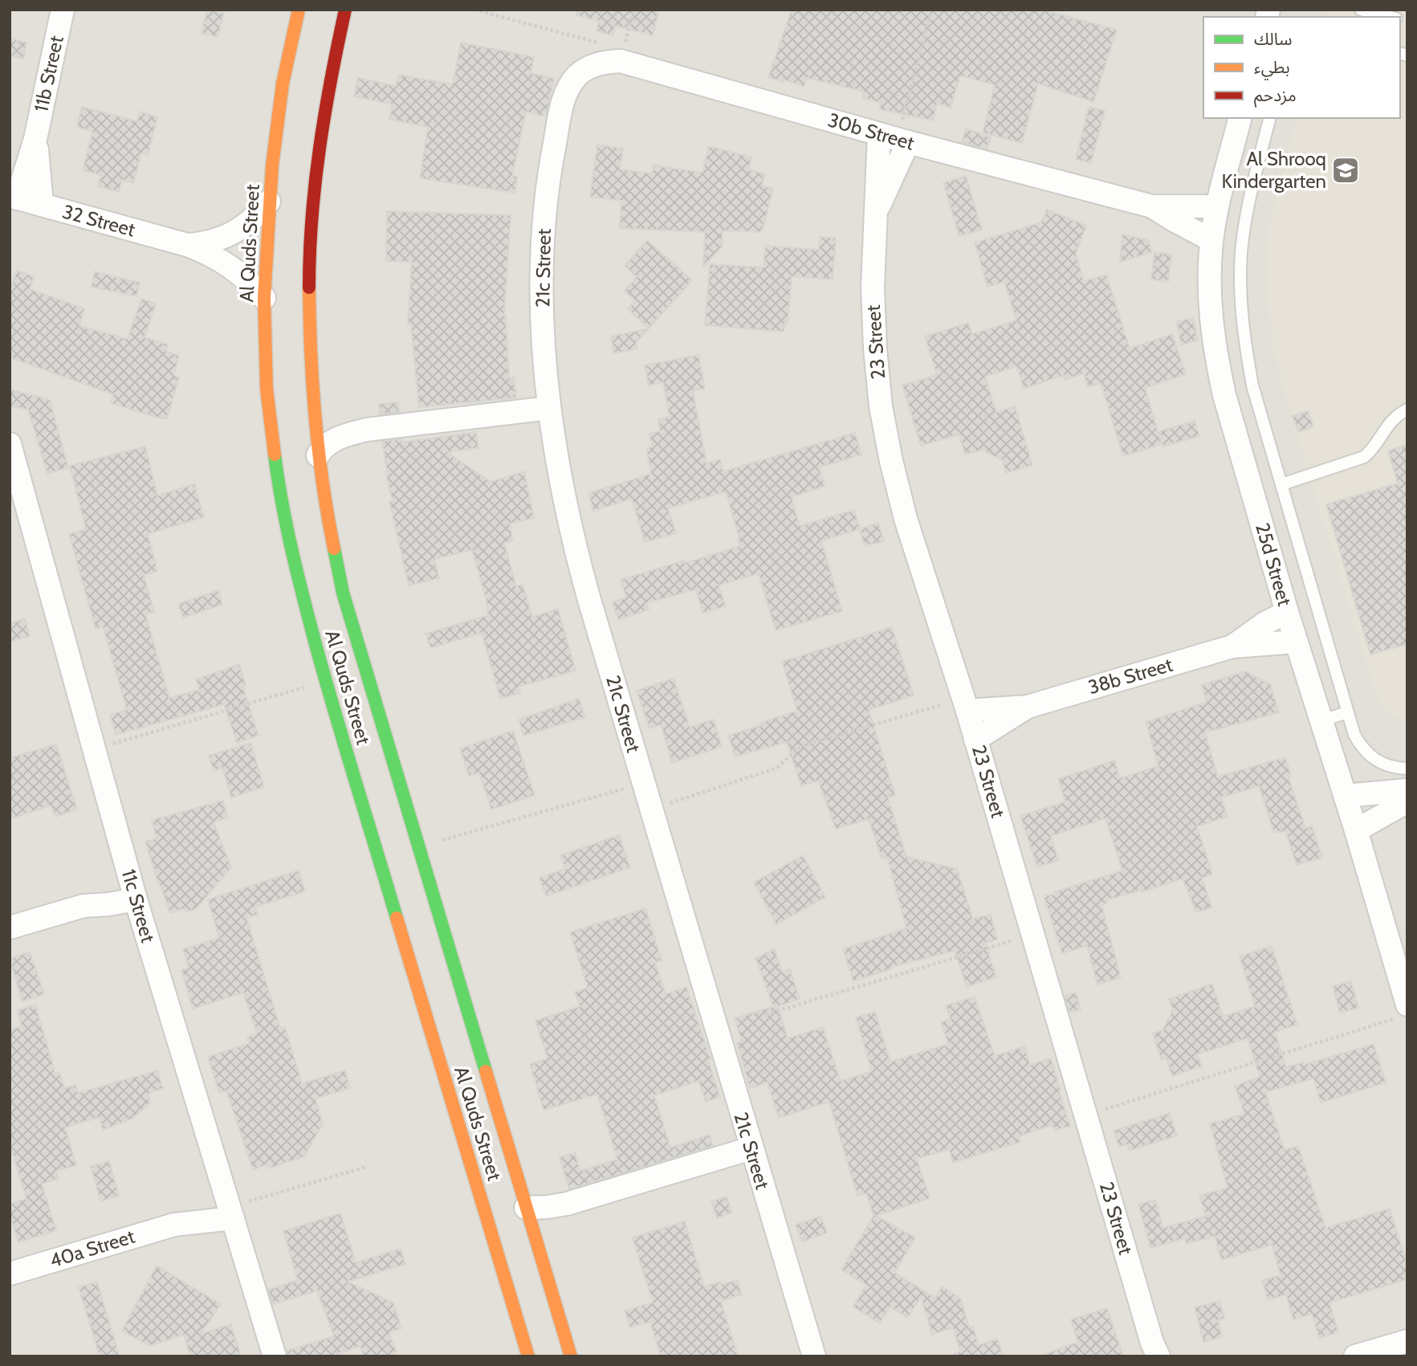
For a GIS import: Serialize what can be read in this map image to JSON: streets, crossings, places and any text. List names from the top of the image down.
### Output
{
  "streets": {
    "main road": ["Al Quds Street"],
    "street": [
      "11b Street",
      "30b Street",
      "32 Street",
      "21c Street",
      "23 Street",
      "25d Street",
      "38b Street",
      "11c Street",
      "40a Street"
    ]
  },
  "crossings": [
    ["11b Street", "32 Street"],
    ["30b Street", "21c Street"],
    ["30b Street", "23 Street"],
    ["30b Street", "25d Street"],
    ["32 Street", "Al Quds Street"],
    ["23 Street", "38b Street"],
    ["25d Street", "38b Street"],
    ["11c Street", "40a Street"]
  ],
  "places": {
    "school or university": ["Al Shrooq Kindergarten"]
  },
  "legend": ["سالك", "بطيء", "مزدحم"]
}
